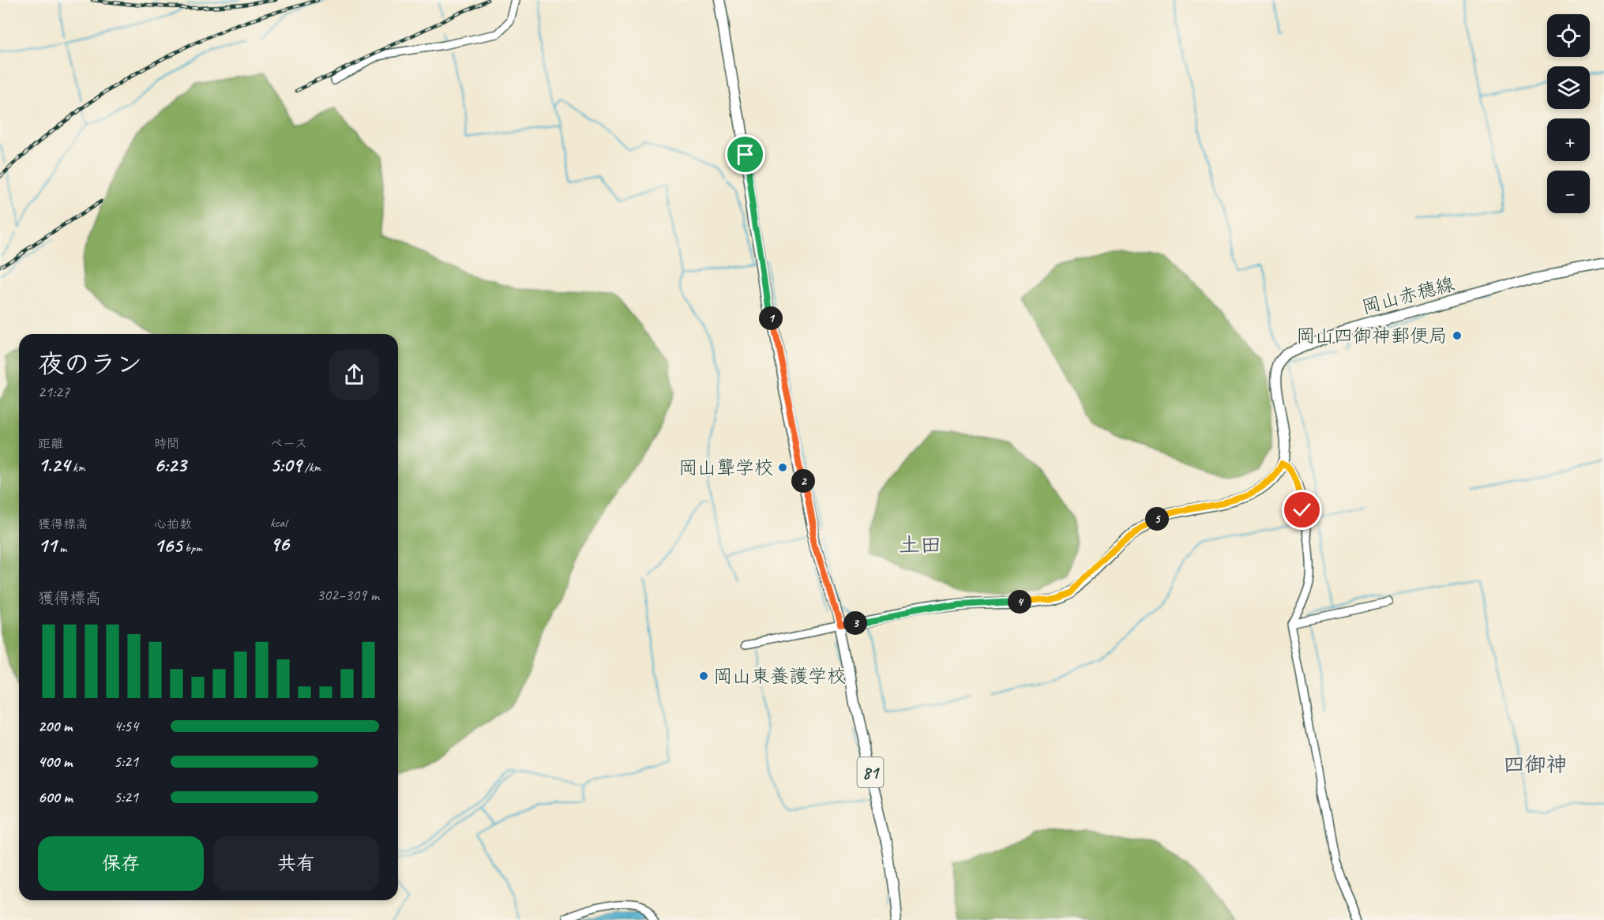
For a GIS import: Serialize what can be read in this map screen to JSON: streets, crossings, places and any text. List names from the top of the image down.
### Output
{
  "streets": {
    "main road": ["岡山赤穂線", "81"]
  },
  "crossings": [
    ["岡山赤穂線", "81"]
  ],
  "districts": ["土田", "四御神"],
  "places": ["岡山四御神郵便局", "岡山聾学校", "岡山東養護学校"],
  "page": {
    "map_buttons": ["+", "−"],
    "pins": [
      "1",
      "2",
      "5",
      "4",
      "3"
    ],
    "heading": ["夜のラン", "21:27"],
    "stats": [
      ["距離", "1.24 km"],
      ["時間", "6:23"],
      ["ペース", "5:09 /km"],
      ["獲得標高", "11 m"],
      ["心拍数", "165 bpm"],
      ["kcal", "96"]
    ],
    "chart": ["獲得標高", "302–309 m"],
    "list": [
      {
        "name": "200 m",
        "note": "4:54"
      },
      {
        "name": "400 m",
        "note": "5:21"
      },
      {
        "name": "600 m",
        "note": "5:21"
      }
    ],
    "buttons": ["保存", "共有"]
  }
}
